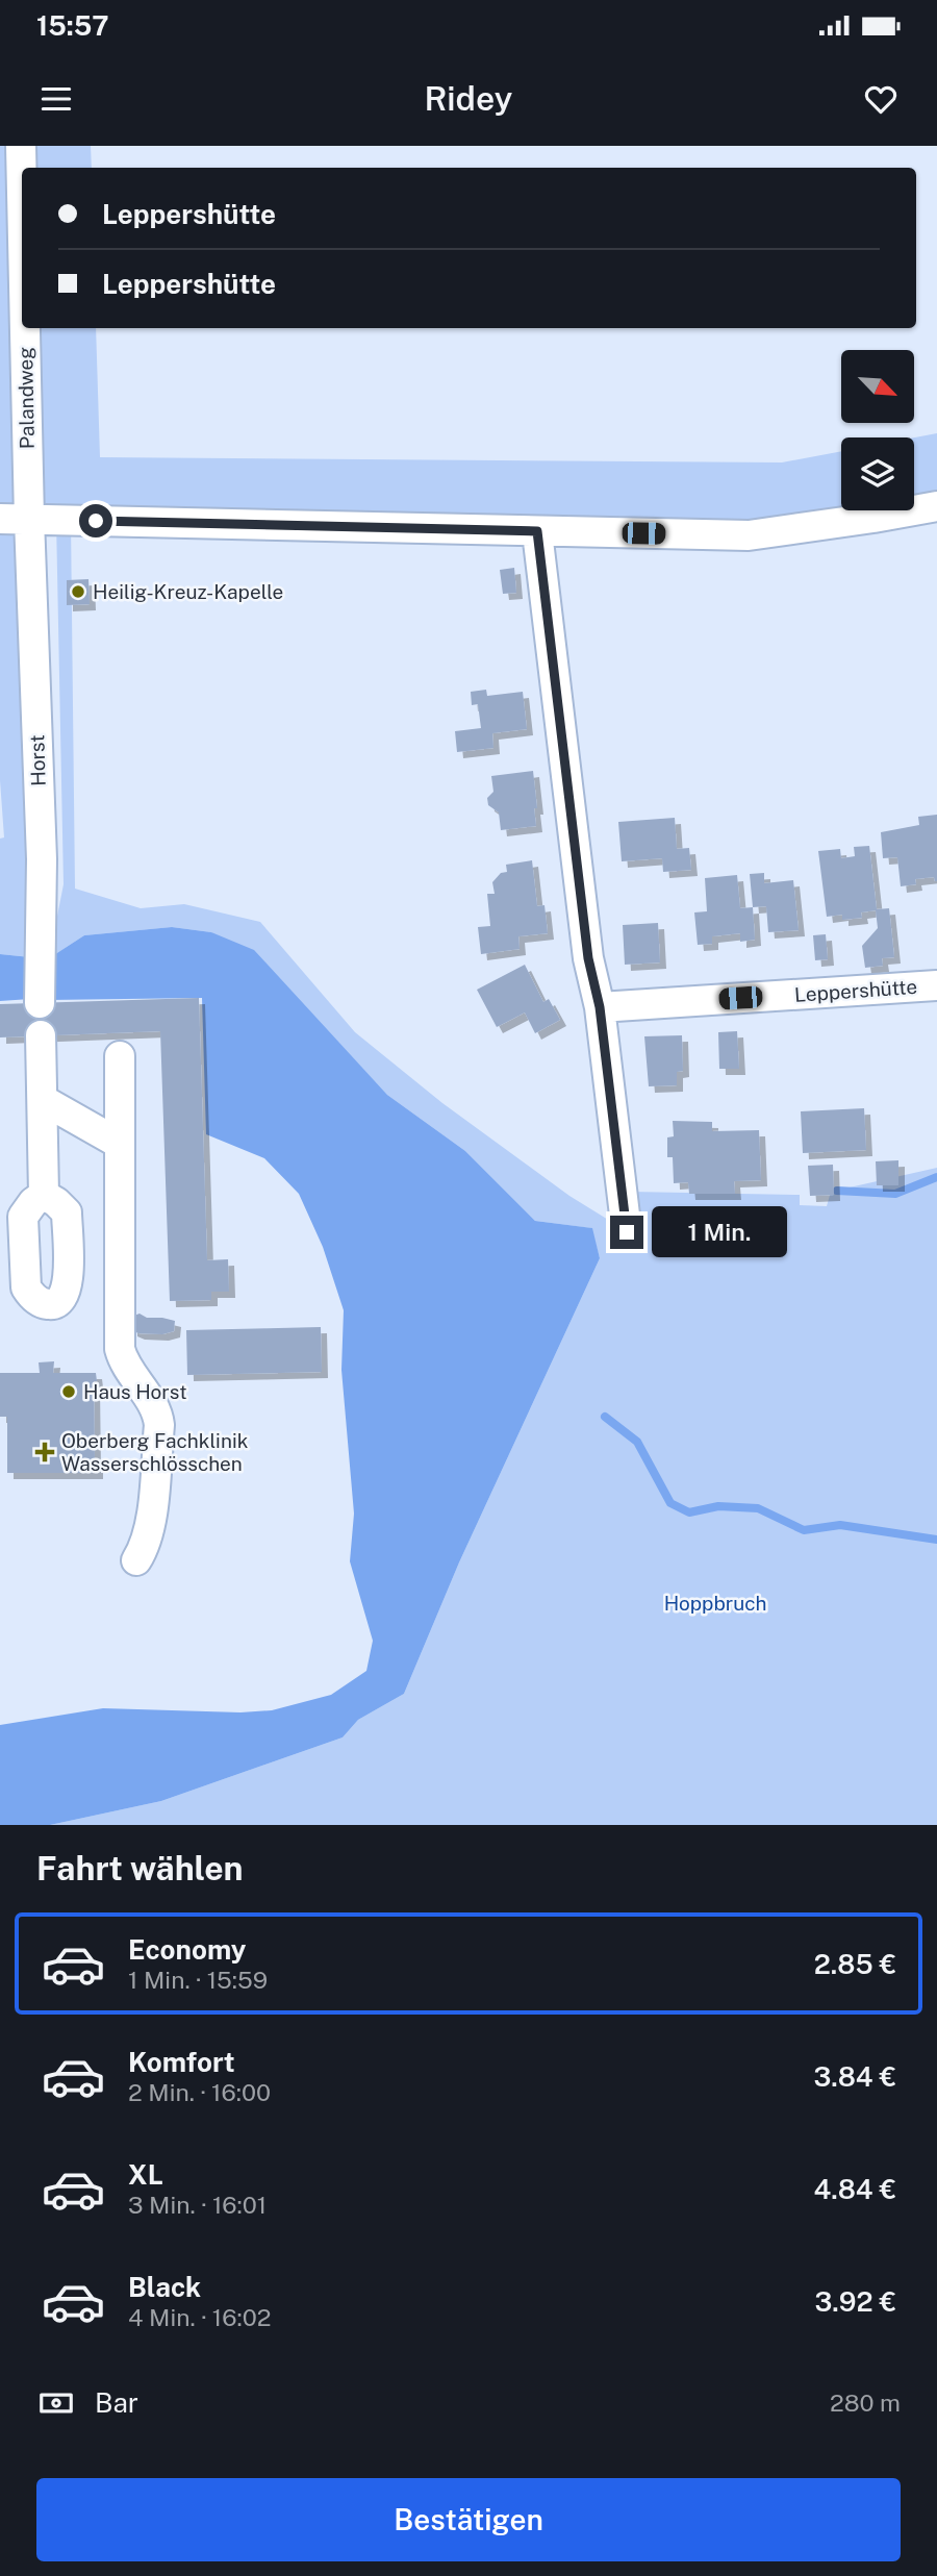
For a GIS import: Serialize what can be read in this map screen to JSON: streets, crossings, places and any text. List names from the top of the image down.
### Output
{
  "streets": {
    "street": ["Palandweg", "Horst", "Leppershütte"]
  },
  "crossings": [
    ["Palandweg", "Horst"]
  ],
  "parks": ["Hoppbruch"],
  "places": {
    "other": ["Heilig-Kreuz-Kapelle", "Haus Horst"],
    "health": ["Oberberg Fachklinik Wasserschlösschen"]
  },
  "north": "bottom right",
  "page": {
    "status": "15:57",
    "header": "Ridey",
    "banner": ["Leppershütte", "Leppershütte"],
    "bubble": "1 Min.",
    "heading": "Fahrt wählen",
    "list": [
      {
        "name": "Economy",
        "note": "1 Min. · 15:59",
        "value": "2.85 €"
      },
      {
        "name": "Komfort",
        "note": "2 Min. · 16:00",
        "value": "3.84 €"
      },
      {
        "name": "XL",
        "note": "3 Min. · 16:01",
        "value": "4.84 €"
      },
      {
        "name": "Black",
        "note": "4 Min. · 16:02",
        "value": "3.92 €"
      }
    ],
    "pay": ["Bar", "280 m"],
    "buttons": "Bestätigen"
  }
}
